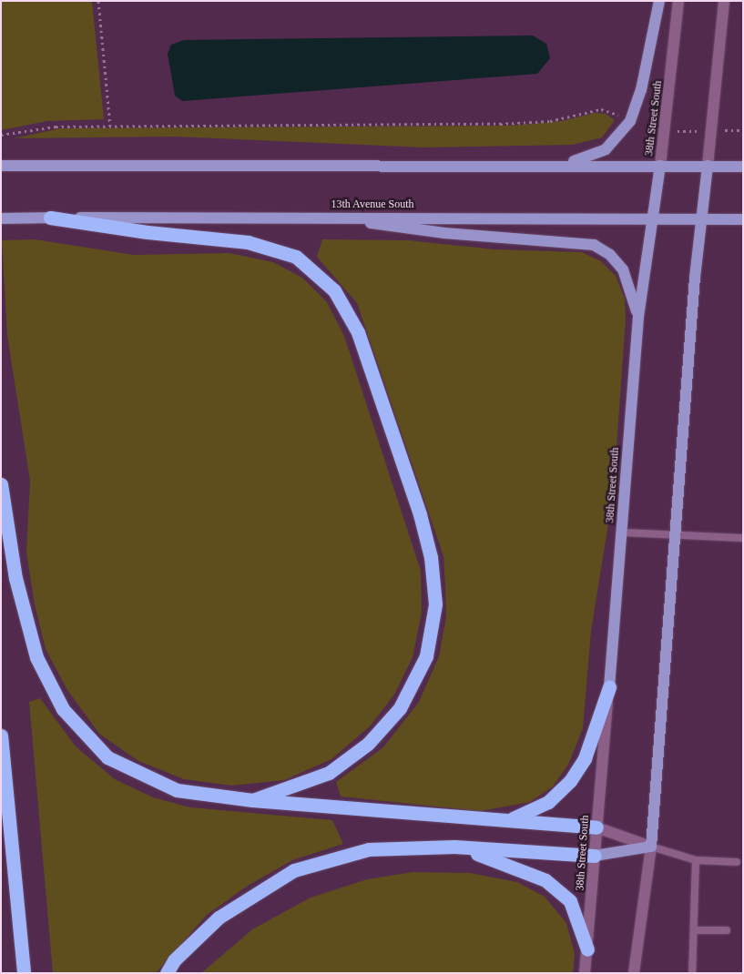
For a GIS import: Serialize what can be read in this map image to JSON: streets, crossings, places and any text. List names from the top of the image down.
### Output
{
  "streets": {
    "main road": ["38th Street South", "13th Avenue South"]
  },
  "crossings": [
    ["38th Street South", "13th Avenue South"]
  ]
}
